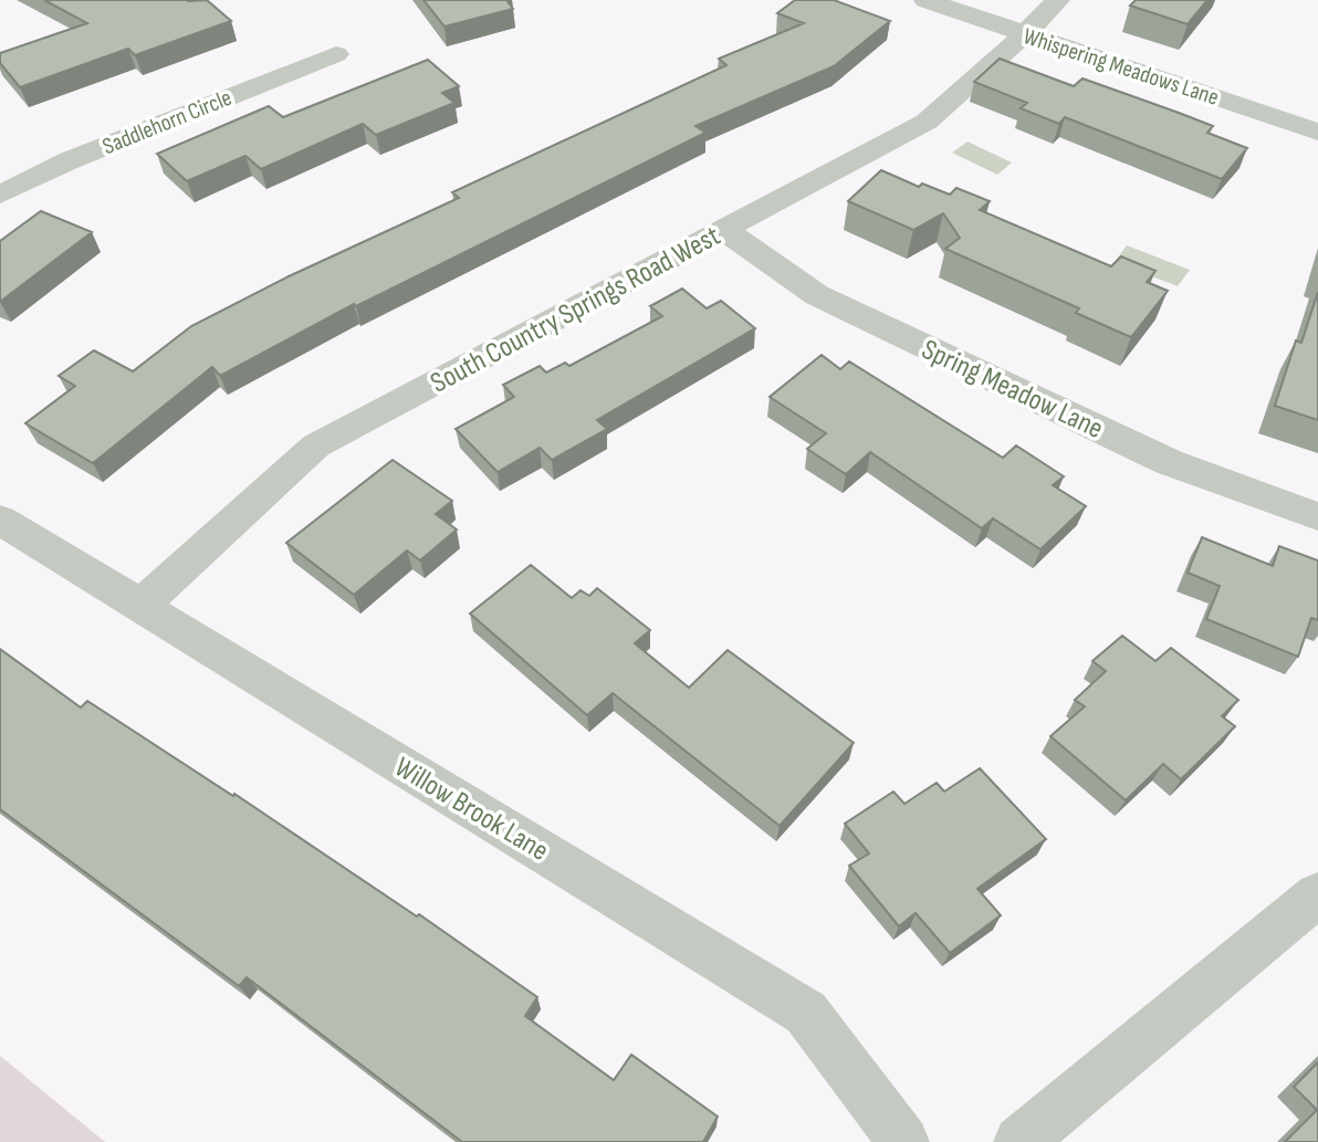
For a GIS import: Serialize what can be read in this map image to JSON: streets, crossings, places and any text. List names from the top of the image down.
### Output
{
  "streets": {
    "street": [
      "Whispering Meadows Lane",
      "Saddlehorn Circle",
      "South Country Springs Road West",
      "Spring Meadow Lane",
      "Willow Brook Lane"
    ]
  },
  "crossings": [
    ["Whispering Meadows Lane", "South Country Springs Road West"],
    ["South Country Springs Road West", "Spring Meadow Lane"],
    ["South Country Springs Road West", "Willow Brook Lane"]
  ]
}
